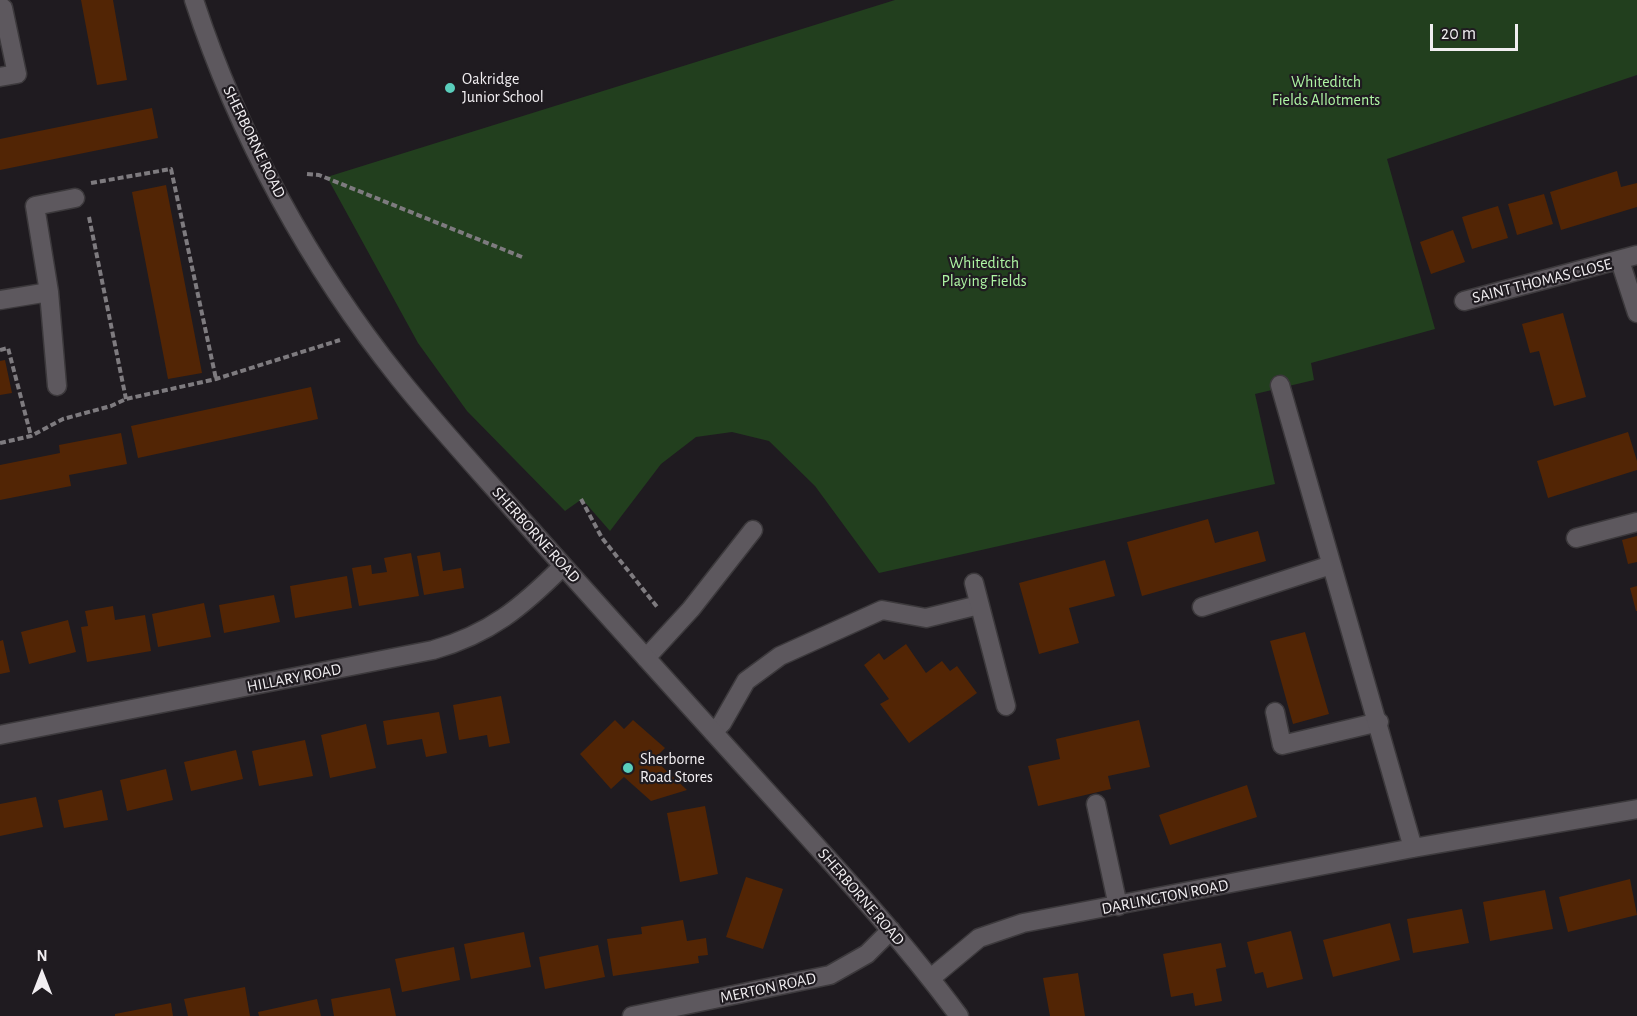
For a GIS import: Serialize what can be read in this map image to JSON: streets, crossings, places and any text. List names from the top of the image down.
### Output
{
  "streets": {
    "street": [
      "SHERBORNE ROAD",
      "SAINT THOMAS CLOSE",
      "HILLARY ROAD",
      "DARLINGTON ROAD",
      "MERTON ROAD"
    ]
  },
  "crossings": [
    ["SHERBORNE ROAD", "HILLARY ROAD"],
    ["SHERBORNE ROAD", "DARLINGTON ROAD"],
    ["SHERBORNE ROAD", "MERTON ROAD"]
  ],
  "parks": ["Whiteditch Fields Allotments", "Whiteditch Playing Fields"],
  "places": ["Oakridge Junior School", "Sherborne Road Stores"],
  "scale_bar": "20 m",
  "north": "top"
}
